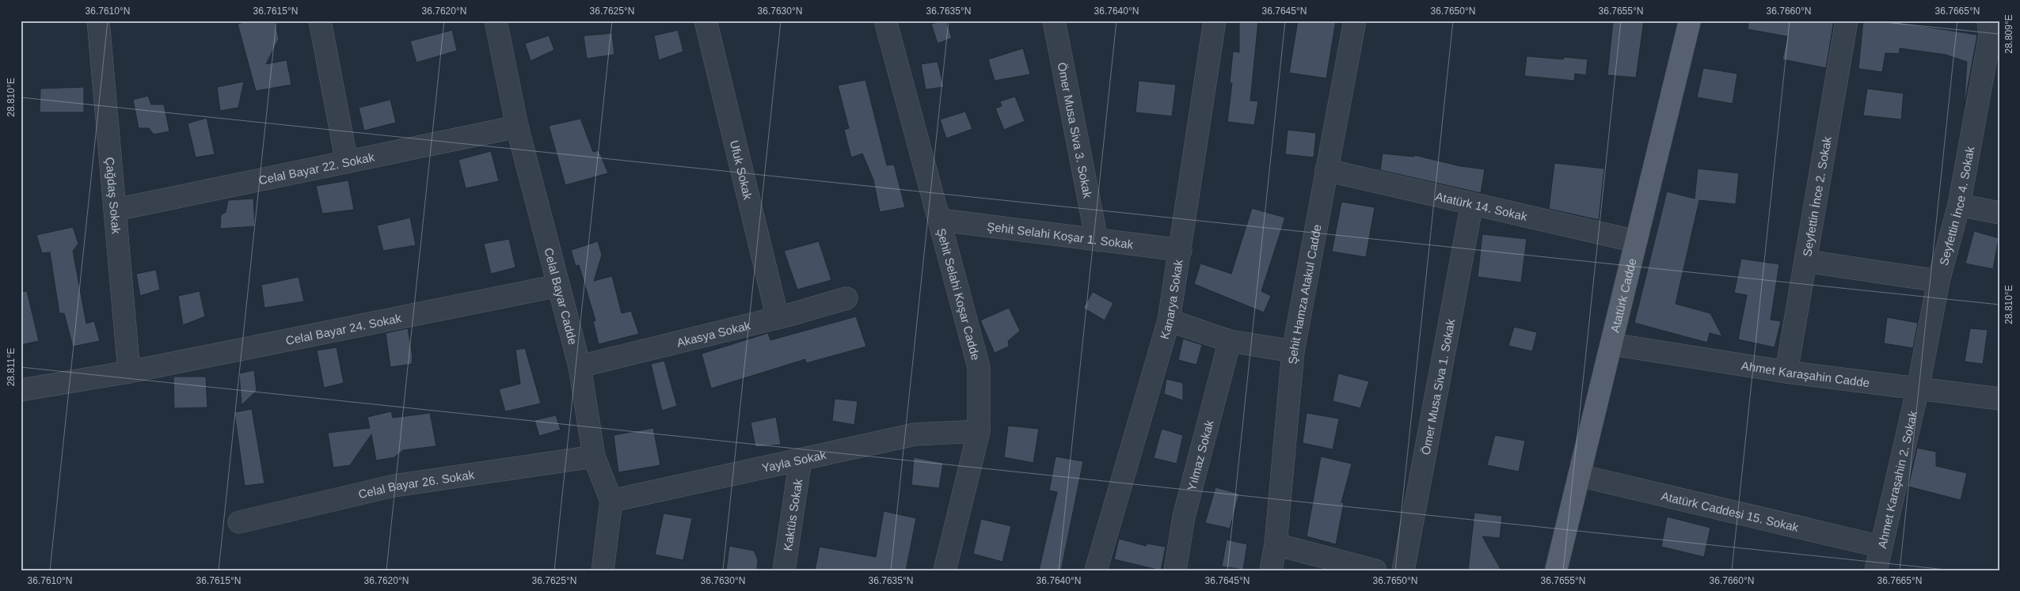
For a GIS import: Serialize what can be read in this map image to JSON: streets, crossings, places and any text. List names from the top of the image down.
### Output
{
  "streets": {
    "main road": ["Atatürk Cadde"],
    "street": [
      "Ömer Musa Siva 3. Sokak",
      "Celal Bayar 22. Sokak",
      "Ufuk Sokak",
      "Çağdaş Sokak",
      "Seyfettin İnce 2. Sokak",
      "Seyfettin İnce 4. Sokak",
      "Atatürk 14. Sokak",
      "Şehit Selahi Koşar 1. Sokak",
      "Şehit Selahi Koşar Cadde",
      "Şehit Hamza Atakul Cadde",
      "Celal Bayar Cadde",
      "Kanarya Sokak",
      "Celal Bayar 24. Sokak",
      "Akasya Sokak",
      "Ahmet Karaşahin Cadde",
      "Ömer Musa Siva 1. Sokak",
      "Yılmaz Sokak",
      "Yayla Sokak",
      "Ahmet Karaşahin 2. Sokak",
      "Celal Bayar 26. Sokak",
      "Atatürk Caddesi 15. Sokak",
      "Kaktüs Sokak"
    ]
  },
  "crossings": [
    ["Ömer Musa Siva 3. Sokak", "Şehit Selahi Koşar 1. Sokak"],
    ["Celal Bayar 22. Sokak", "Çağdaş Sokak"],
    ["Celal Bayar 22. Sokak", "Celal Bayar Cadde"],
    ["Ufuk Sokak", "Akasya Sokak"],
    ["Çağdaş Sokak", "Celal Bayar 24. Sokak"],
    ["Seyfettin İnce 2. Sokak", "Ahmet Karaşahin Cadde"],
    ["Seyfettin İnce 4. Sokak", "Ahmet Karaşahin Cadde"],
    ["Seyfettin İnce 4. Sokak", "Ahmet Karaşahin 2. Sokak"],
    ["Atatürk 14. Sokak", "Şehit Hamza Atakul Cadde"],
    ["Atatürk 14. Sokak", "Atatürk Cadde"],
    ["Atatürk 14. Sokak", "Ömer Musa Siva 1. Sokak"],
    ["Şehit Selahi Koşar 1. Sokak", "Şehit Selahi Koşar Cadde"],
    ["Şehit Selahi Koşar 1. Sokak", "Kanarya Sokak"],
    ["Şehit Selahi Koşar Cadde", "Yayla Sokak"],
    ["Celal Bayar Cadde", "Celal Bayar 24. Sokak"],
    ["Celal Bayar Cadde", "Akasya Sokak"],
    ["Celal Bayar Cadde", "Yayla Sokak"],
    ["Celal Bayar Cadde", "Celal Bayar 26. Sokak"],
    ["Atatürk Cadde", "Ahmet Karaşahin Cadde"],
    ["Atatürk Cadde", "Atatürk Caddesi 15. Sokak"],
    ["Ahmet Karaşahin Cadde", "Ahmet Karaşahin 2. Sokak"],
    ["Yayla Sokak", "Kaktüs Sokak"],
    ["Ahmet Karaşahin 2. Sokak", "Atatürk Caddesi 15. Sokak"]
  ],
  "coordinates": [
    "36.7610°N",
    "36.7615°N",
    "36.7620°N",
    "36.7625°N",
    "36.7630°N",
    "36.7635°N",
    "36.7640°N",
    "36.7645°N",
    "36.7650°N",
    "36.7655°N",
    "36.7660°N",
    "36.7665°N",
    "28.809°E",
    "28.810°E",
    "28.811°E"
  ]
}
